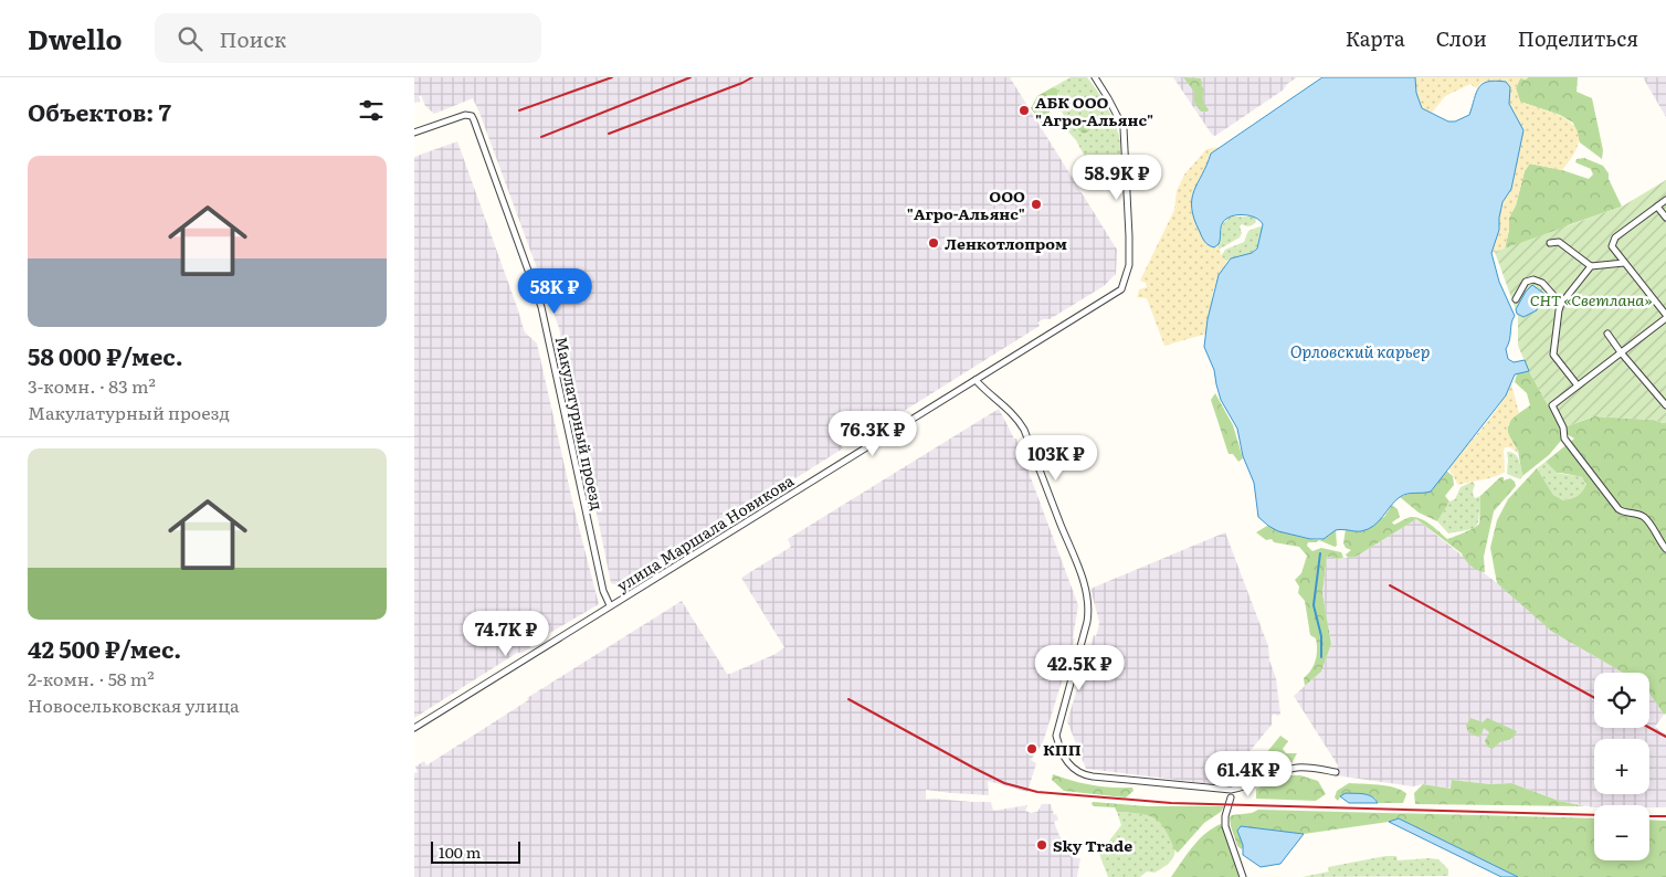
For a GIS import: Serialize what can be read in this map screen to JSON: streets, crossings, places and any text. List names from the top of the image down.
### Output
{
  "streets": {
    "street": ["Макулатурный проезд", "улица Маршала Новикова"]
  },
  "crossings": [
    ["Макулатурный проезд", "улица Маршала Новикова"]
  ],
  "water": ["Орловский карьер"],
  "parks": ["СНТ «Светлана»"],
  "places": [
    "АБК ООО \"Агро-Альянс\"",
    "ООО \"Агро-Альянс\"",
    "Ленкотлопром",
    "КПП",
    "Sky Trade"
  ],
  "scale_bar": "100 m",
  "page": {
    "header": "Dwello",
    "search": "Поиск",
    "nav": ["Карта", "Слои", "Поделиться"],
    "heading": "Объектов: 7",
    "list": [
      {
        "name": "58 000 ₽/мес.",
        "note": "3-комн. · 83 m² · Макулатурный проезд"
      },
      {
        "name": "42 500 ₽/мес.",
        "note": "2-комн. · 58 m² · Новосельковская улица"
      }
    ],
    "price": [
      "58.9K ₽",
      "58K ₽",
      "76.3K ₽",
      "103K ₽",
      "74.7K ₽",
      "42.5K ₽",
      "61.4K ₽"
    ],
    "map_buttons": ["+", "−"],
    "scale": "100 m"
  }
}
